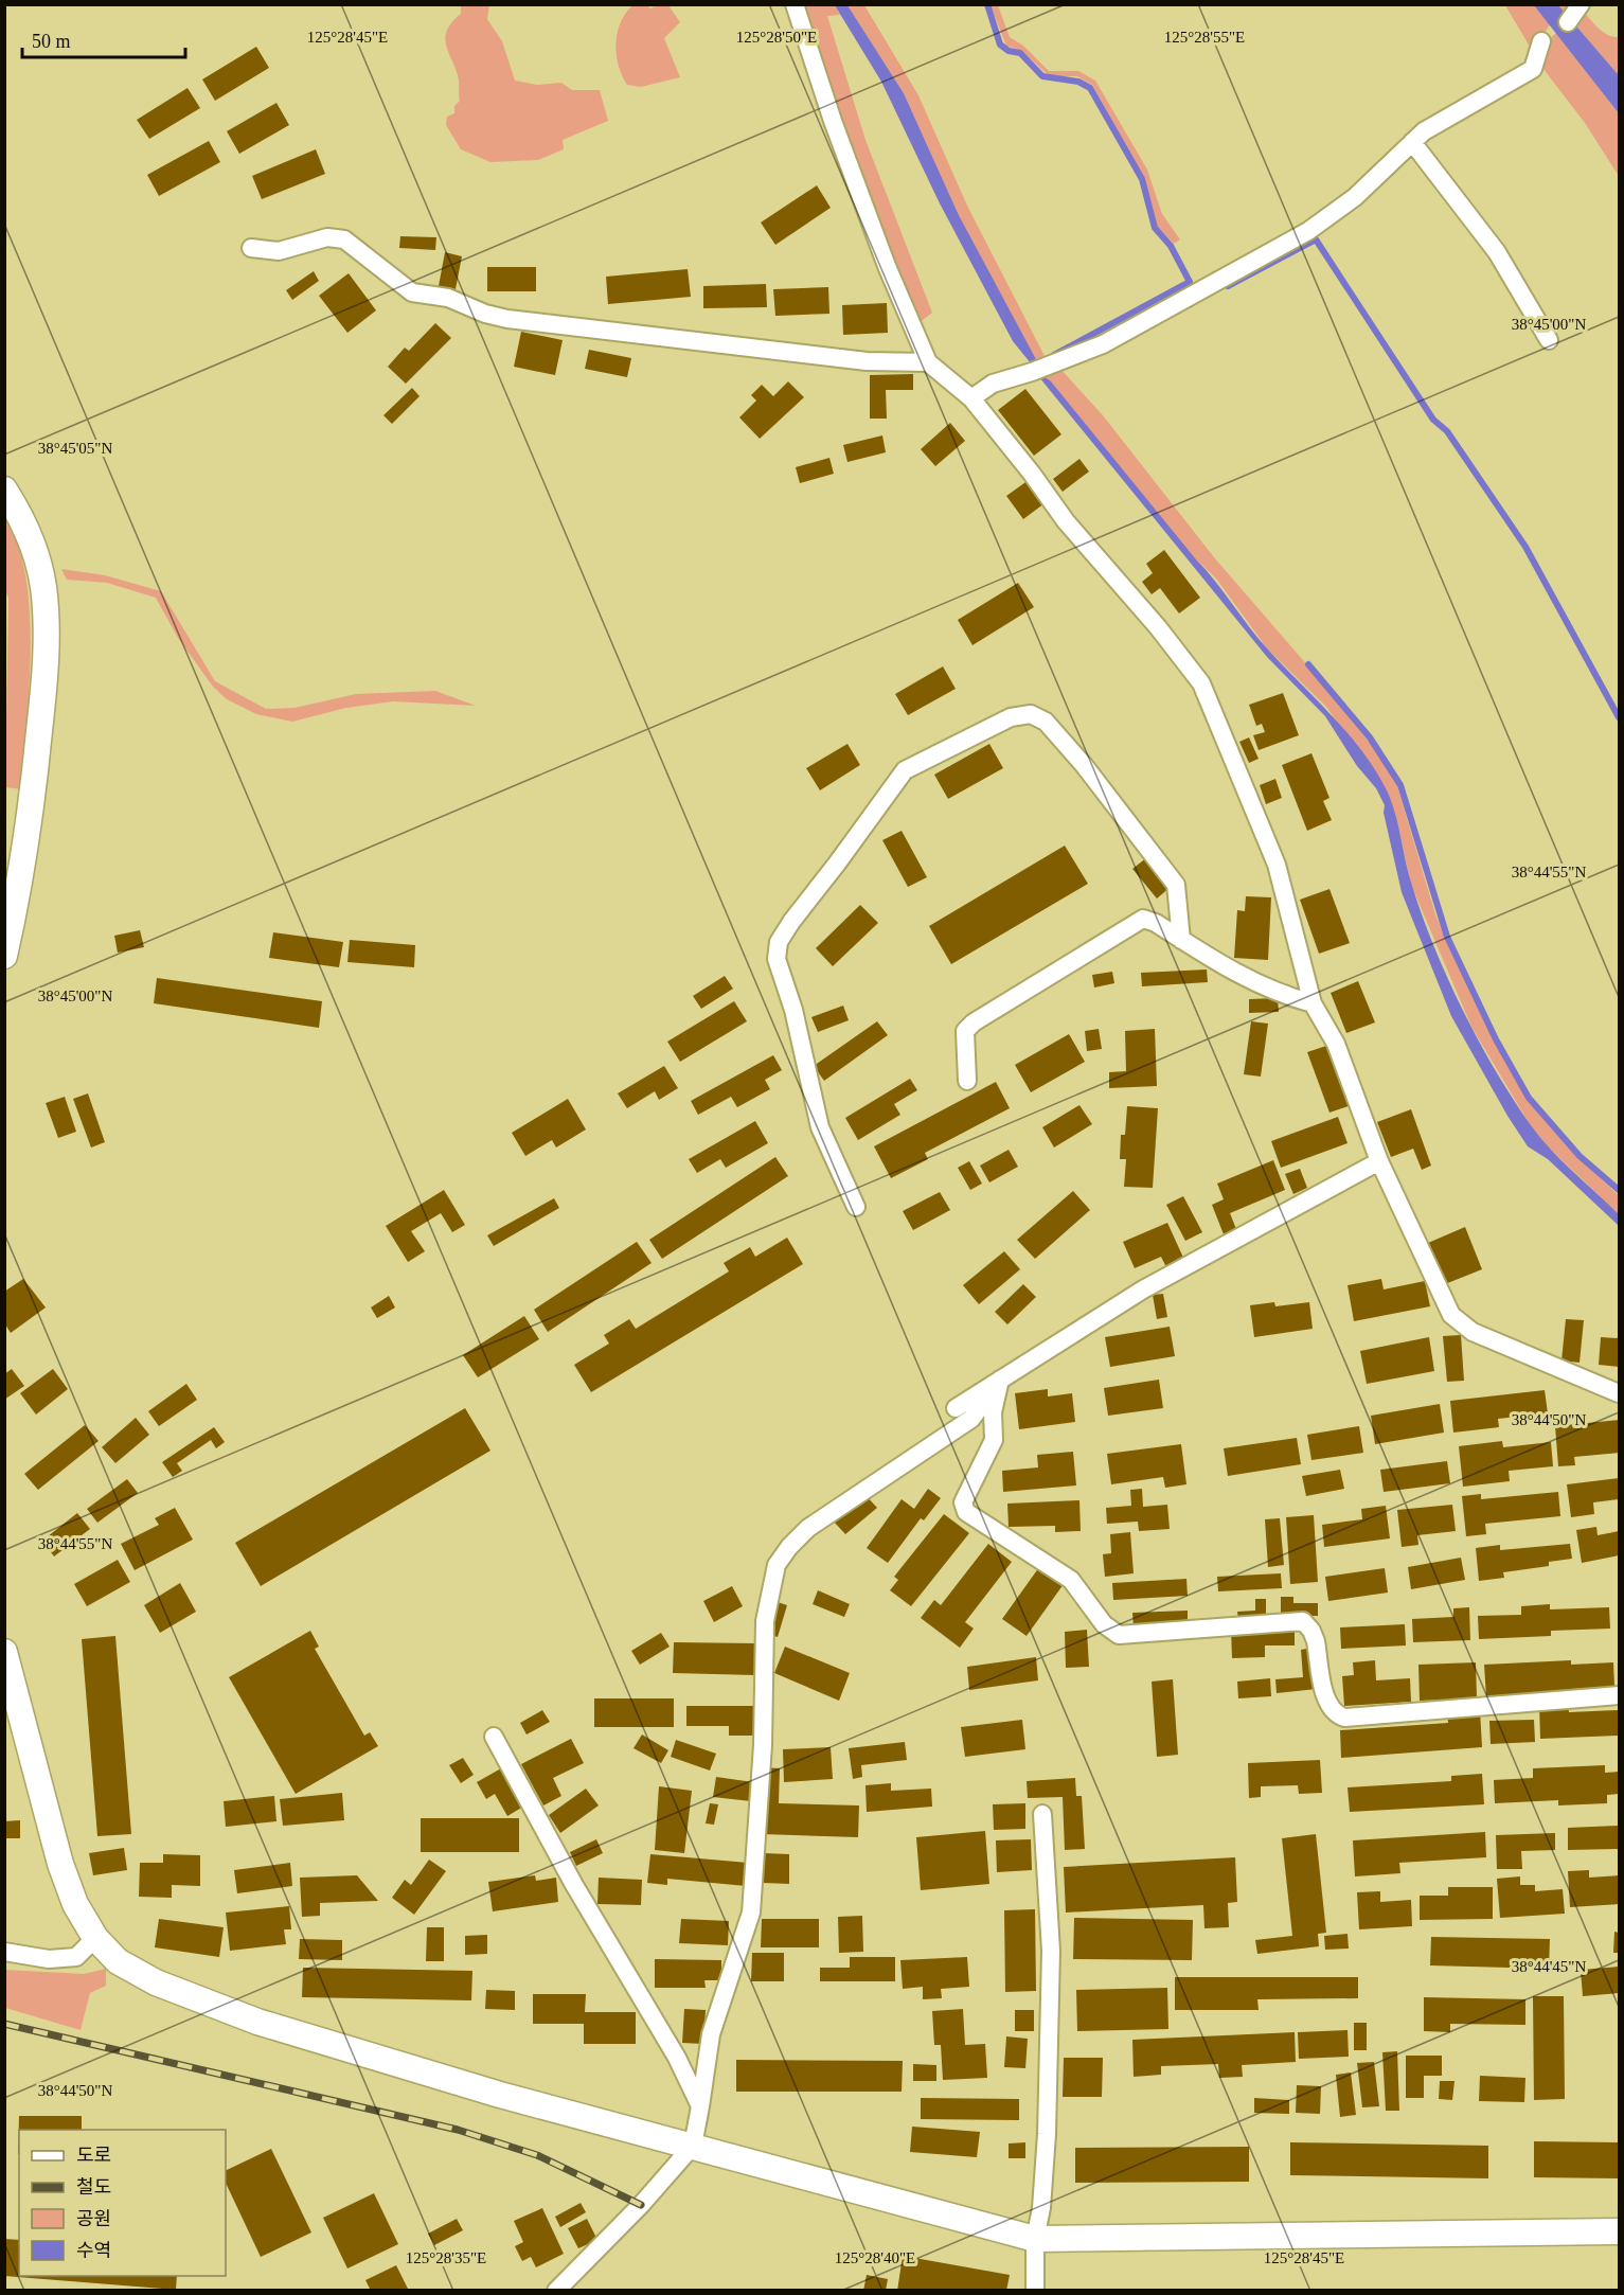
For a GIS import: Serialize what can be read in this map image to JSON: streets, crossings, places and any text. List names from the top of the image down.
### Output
{
  "legend": [
    "도로",
    "철도",
    "공원",
    "수역"
  ],
  "scale_bar": "50 m",
  "coordinates": [
    "125°28'45\"E",
    "125°28'50\"E",
    "125°28'55\"E",
    "38°45'00\"N",
    "38°45'05\"N",
    "38°44'55\"N",
    "38°44'50\"N",
    "38°44'45\"N",
    "125°28'35\"E",
    "125°28'40\"E"
  ]
}
